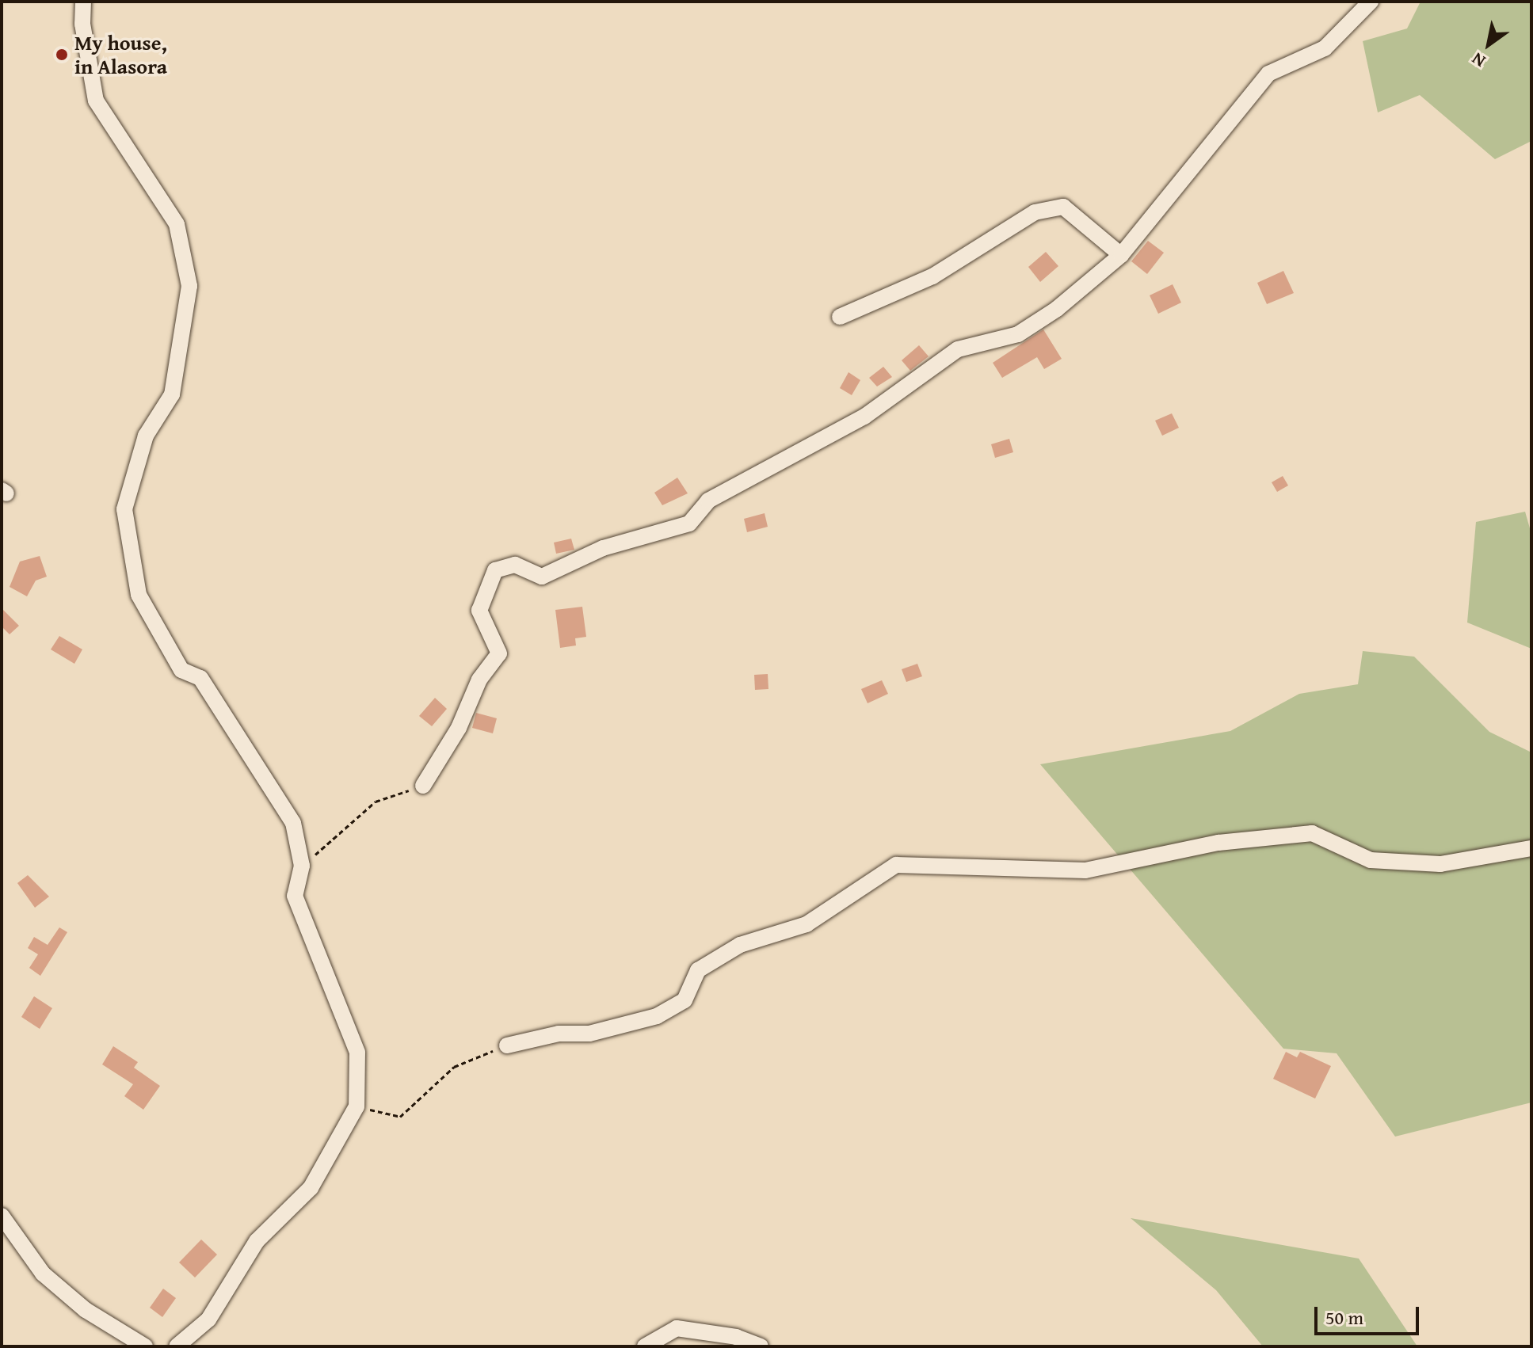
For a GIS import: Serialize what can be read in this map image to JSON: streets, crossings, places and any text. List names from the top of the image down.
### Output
{
  "places": ["My house, in Alasora"],
  "scale_bar": "50 m",
  "north": "bottom left"
}
